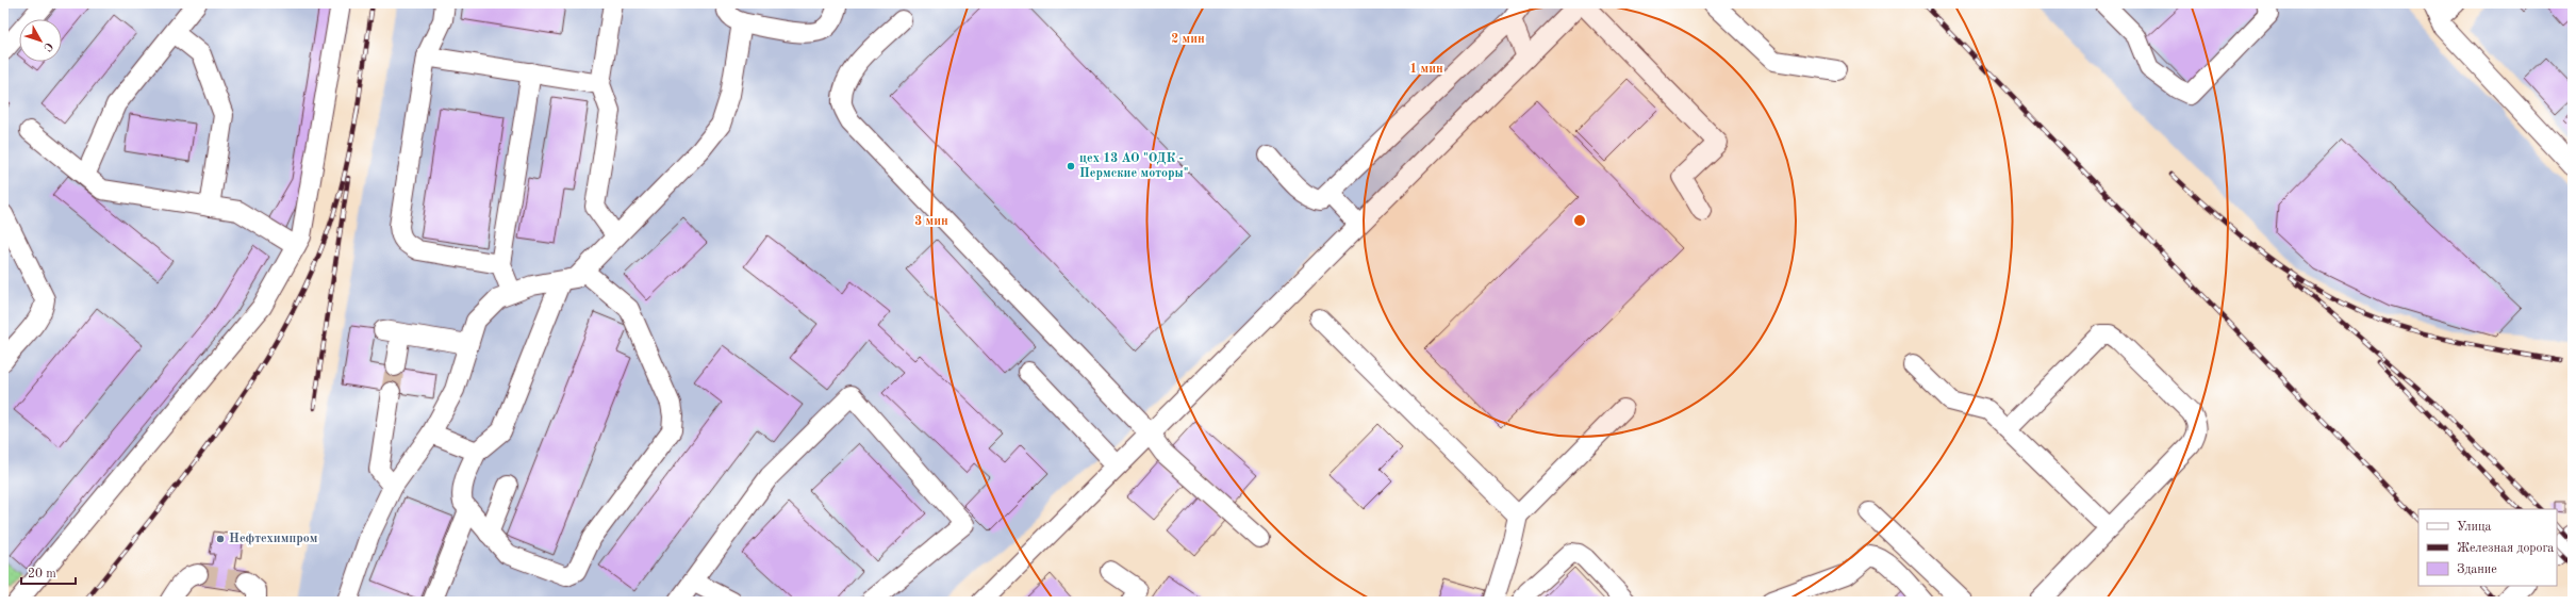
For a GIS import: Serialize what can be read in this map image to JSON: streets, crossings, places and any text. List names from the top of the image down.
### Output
{
  "places": ["цех 13 АО \"ОДК - Пермские моторы\"", "Нефтехимпром"],
  "legend": ["Улица", "Железная дорога", "Здание"],
  "scale_bar": "20 m",
  "north": "bottom right",
  "rings": ["2 мин", "1 мин", "3 мин"]
}
